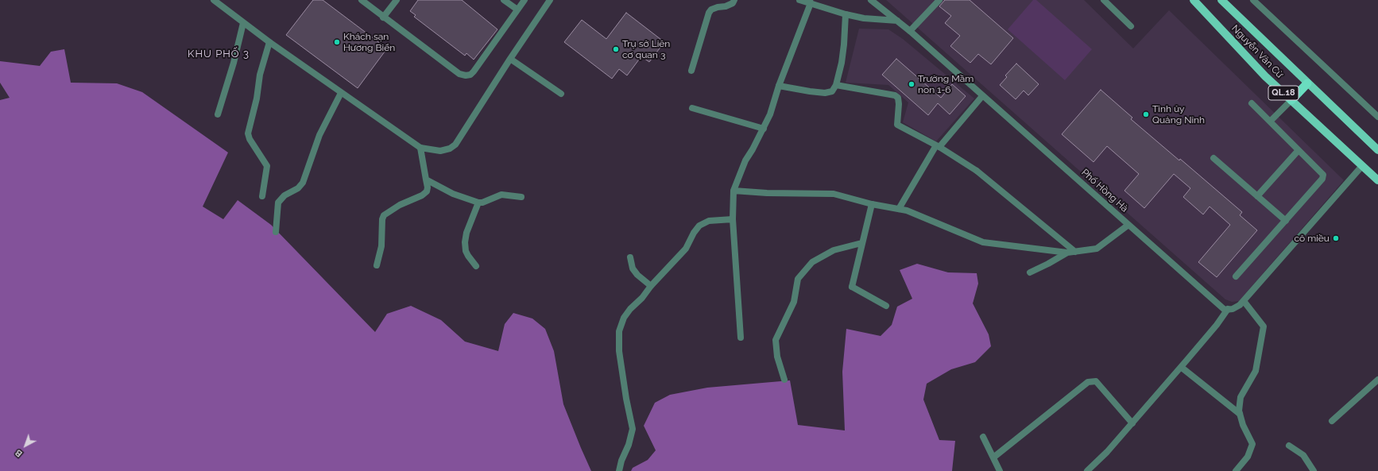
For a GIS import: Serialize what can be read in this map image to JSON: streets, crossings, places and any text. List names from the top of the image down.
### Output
{
  "streets": {
    "main road": ["Nguyễn Văn Cừ", "QL.18"],
    "street": ["Phố Hồng Hà"]
  },
  "districts": ["KHU PHỐ 3"],
  "places": [
    "Khách sạn Hương Biển",
    "Trụ sở Liên cơ quan 3",
    "Trường Mầm non 1-6",
    "Tỉnh ủy Quảng Ninh",
    "cô miều"
  ],
  "north": "bottom left"
}
